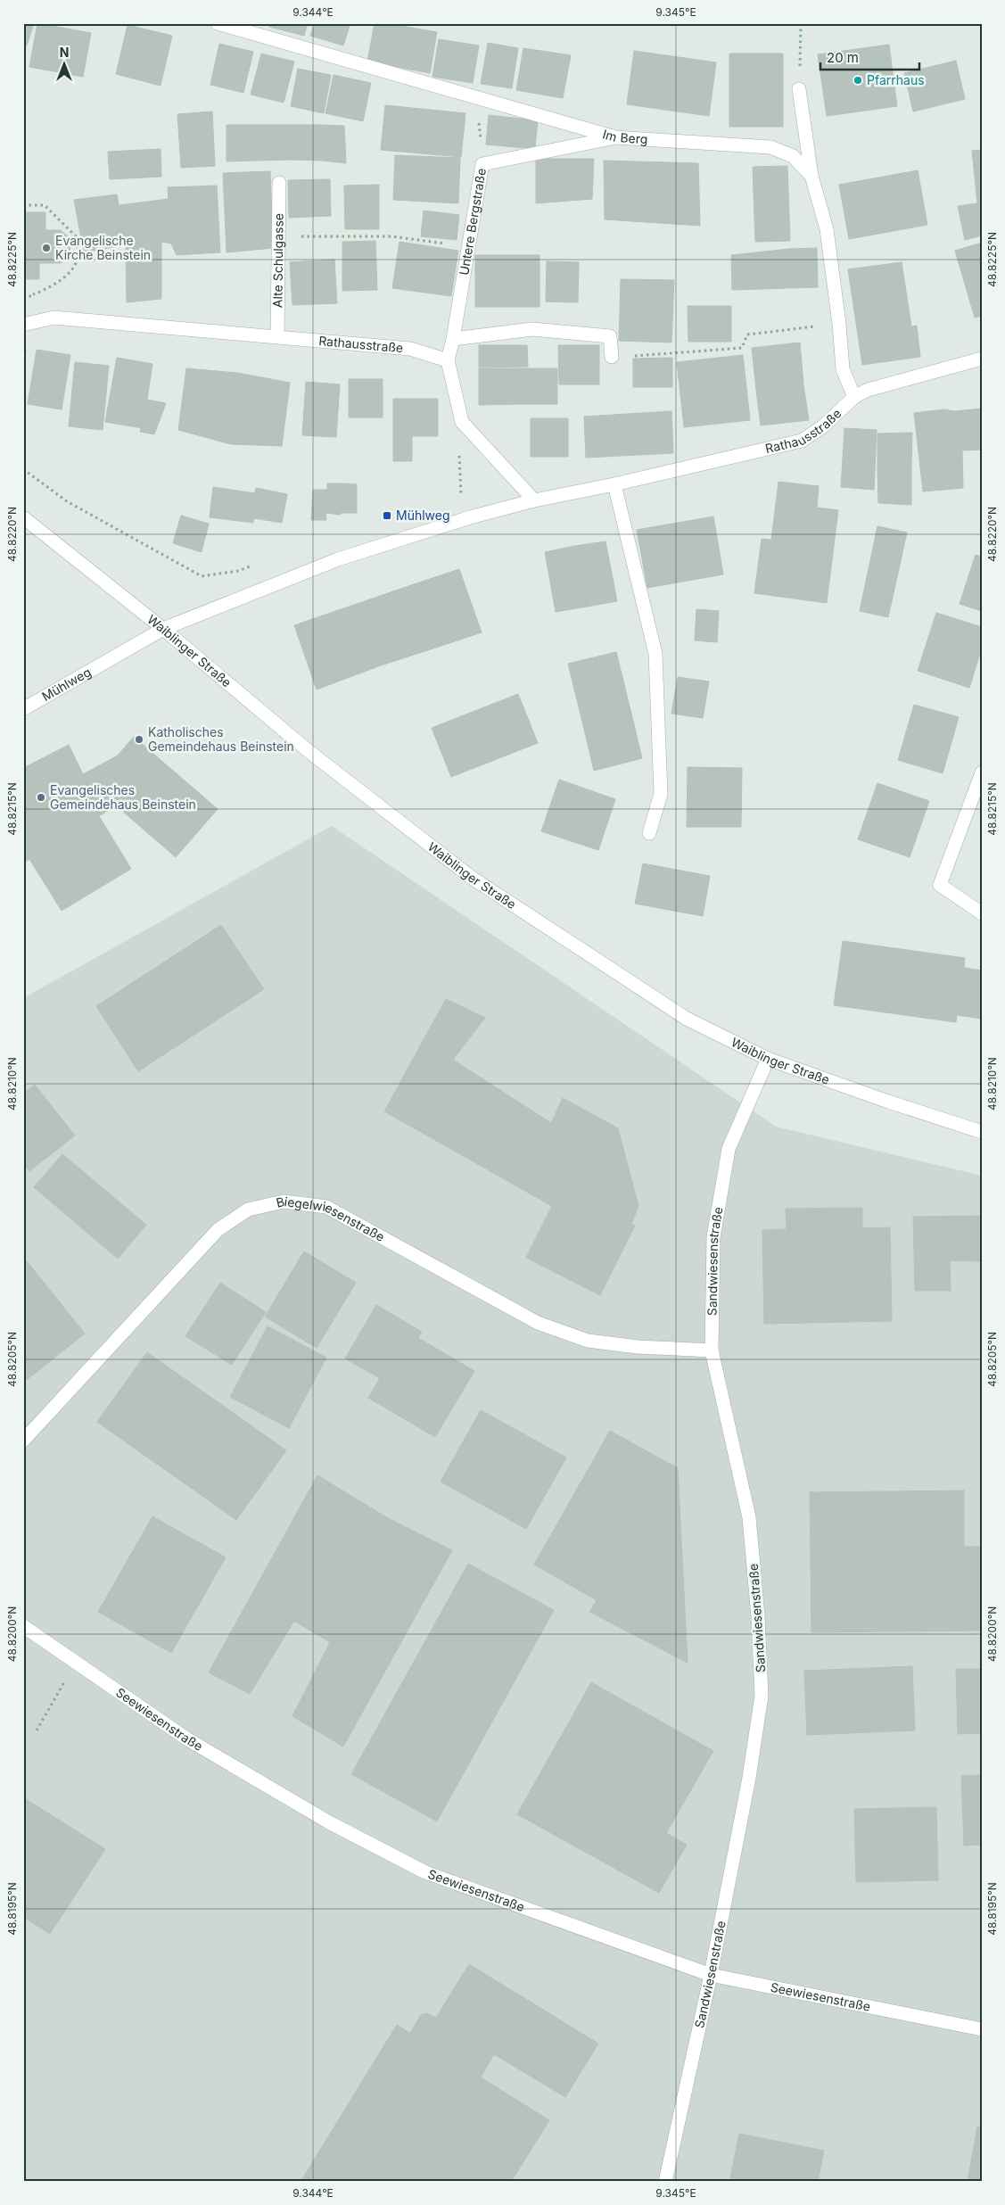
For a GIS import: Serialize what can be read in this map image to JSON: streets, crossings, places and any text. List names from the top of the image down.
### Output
{
  "streets": {
    "street": [
      "Im Berg",
      "Untere Bergstraße",
      "Alte Schulgasse",
      "Rathausstraße",
      "Waiblinger Straße",
      "Mühlweg",
      "Biegelwiesenstraße",
      "Sandwiesenstraße",
      "Seewiesenstraße"
    ]
  },
  "crossings": [
    ["Im Berg", "Untere Bergstraße"],
    ["Im Berg", "Rathausstraße"],
    ["Untere Bergstraße", "Rathausstraße"],
    ["Alte Schulgasse", "Rathausstraße"],
    ["Rathausstraße", "Mühlweg"],
    ["Waiblinger Straße", "Mühlweg"],
    ["Waiblinger Straße", "Sandwiesenstraße"],
    ["Biegelwiesenstraße", "Sandwiesenstraße"],
    ["Sandwiesenstraße", "Seewiesenstraße"]
  ],
  "places": {
    "other": [
      "Pfarrhaus",
      "Evangelische Kirche Beinstein",
      "Katholisches Gemeindehaus Beinstein",
      "Evangelisches Gemeindehaus Beinstein"
    ],
    "transit": ["Mühlweg"]
  },
  "scale_bar": "20 m",
  "north": "top",
  "coordinates": [
    "9.344°E",
    "9.345°E",
    "48.8225°N",
    "48.8220°N",
    "48.8215°N",
    "48.8210°N",
    "48.8205°N",
    "48.8200°N",
    "48.8195°N"
  ]
}
